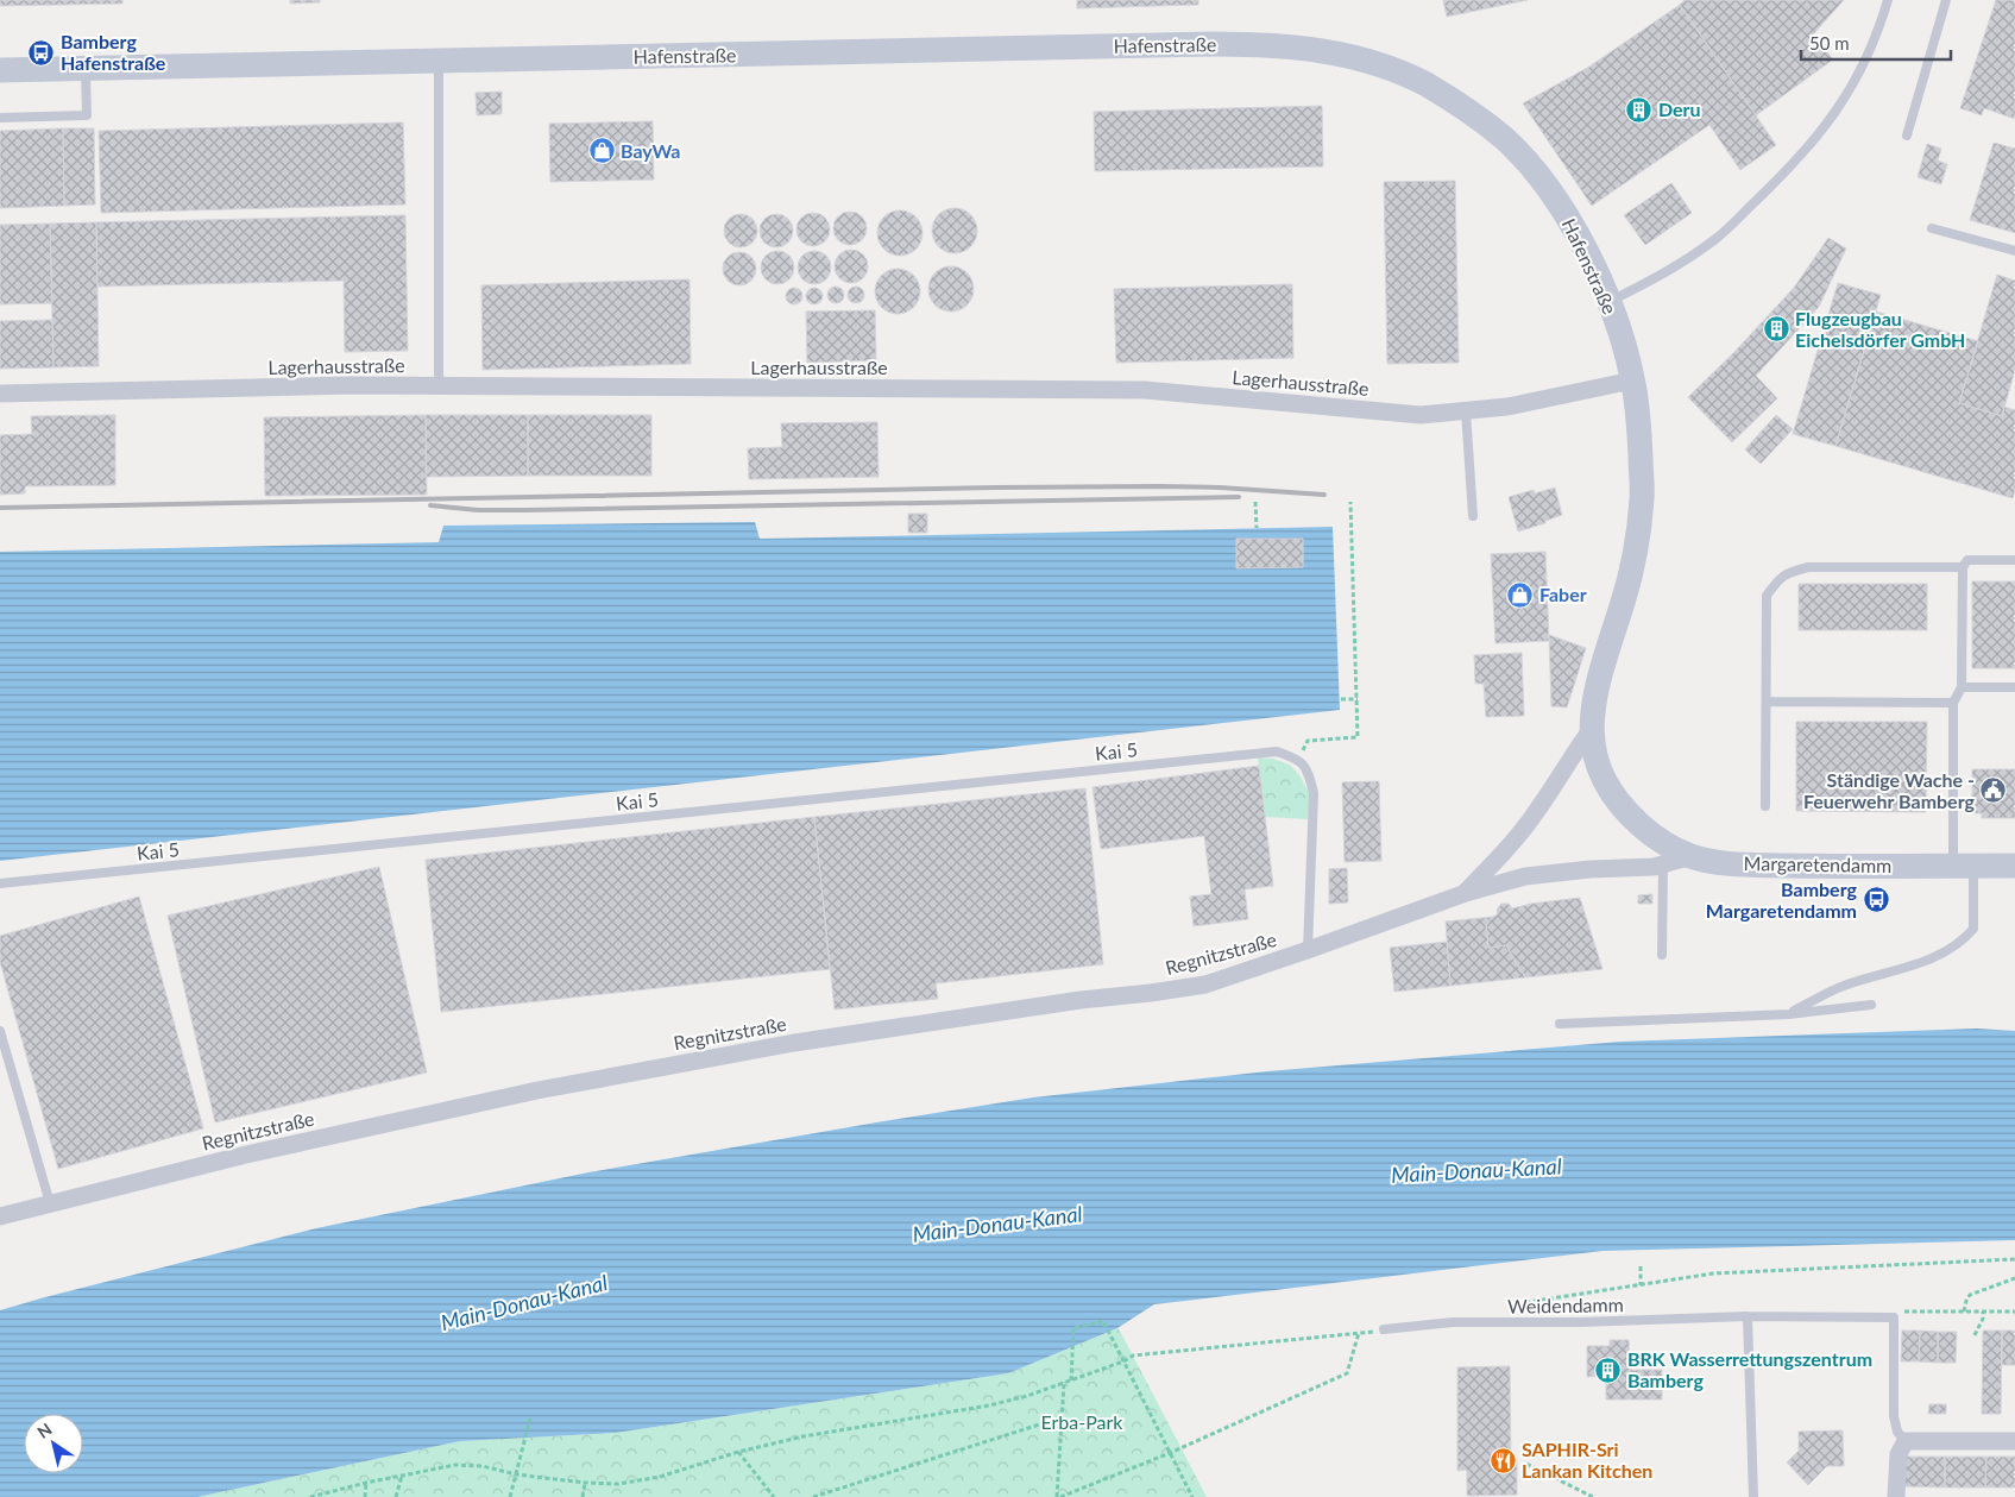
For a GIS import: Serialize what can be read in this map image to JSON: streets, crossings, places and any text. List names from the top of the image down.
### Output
{
  "streets": {
    "street": [
      "Hafenstraße",
      "Lagerhausstraße",
      "Margaretendamm",
      "Regnitzstraße"
    ],
    "lane": ["Kai 5", "Weidendamm"]
  },
  "crossings": [
    ["Hafenstraße", "Lagerhausstraße"],
    ["Hafenstraße", "Margaretendamm"],
    ["Hafenstraße", "Regnitzstraße"],
    ["Margaretendamm", "Regnitzstraße"]
  ],
  "water": ["Main-Donau-Kanal"],
  "parks": ["Erba-Park"],
  "places": {
    "bus stop": ["Bamberg Hafenstraße", "Bamberg Margaretendamm"],
    "building": ["Deru", "Flugzeugbau Eichelsdörfer GmbH", "BRK Wasserrettungszentrum Bamberg"],
    "shop": ["BayWa", "Faber"],
    "public building": ["Ständige Wache - Feuerwehr Bamberg"],
    "restaurant": ["SAPHIR-Sri Lankan Kitchen"]
  },
  "scale_bar": "50 m",
  "north": "top left"
}
